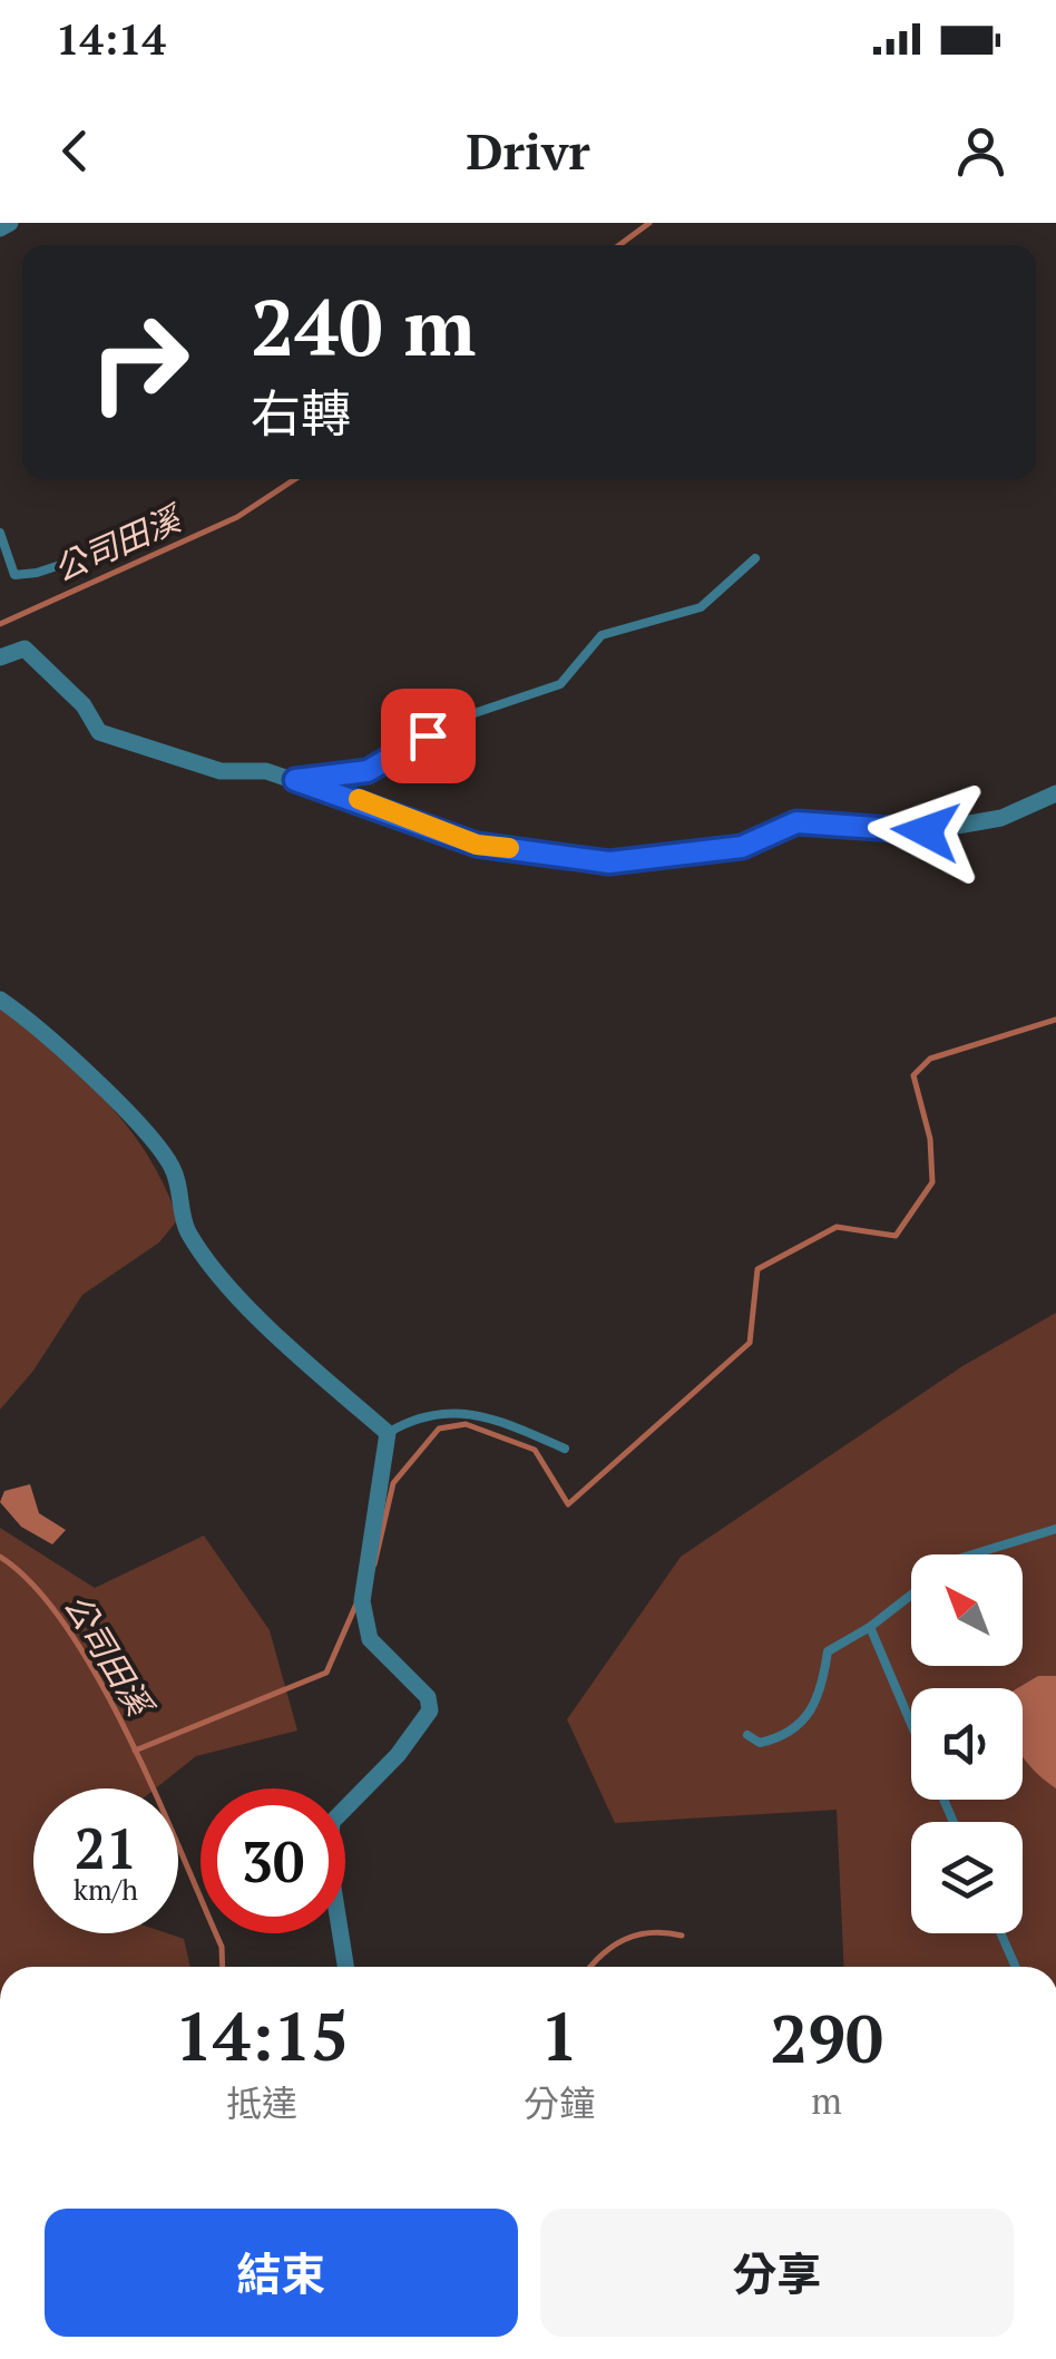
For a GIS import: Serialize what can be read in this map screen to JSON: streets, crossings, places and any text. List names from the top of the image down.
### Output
{
  "water": ["公司田溪"],
  "north": "top left",
  "page": {
    "status": "14:14",
    "header": "Drivr",
    "turn": ["240 m", "右轉"],
    "speed": "21 km/h",
    "limit": "30",
    "eta": [
      "14:15",
      "抵達",
      "1",
      "分鐘",
      "290",
      "m"
    ],
    "buttons": ["結束", "分享"]
  }
}
